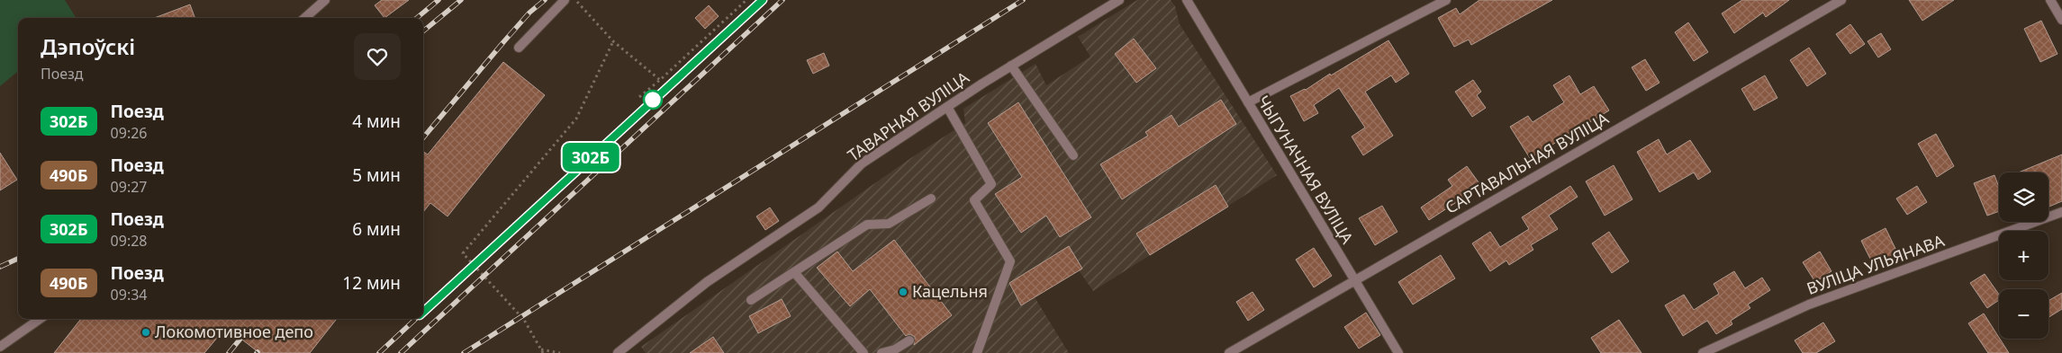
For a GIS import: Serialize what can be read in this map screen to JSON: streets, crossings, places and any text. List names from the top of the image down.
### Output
{
  "streets": {
    "street": [
      "ТАВАРНАЯ ВУЛІЦА",
      "САРТАВАЛЬНАЯ ВУЛІЦА",
      "ЧЫГУНАЧНАЯ ВУЛІЦА",
      "ВУЛІЦА УЛЬЯНАВА"
    ]
  },
  "crossings": [
    ["САРТАВАЛЬНАЯ ВУЛІЦА", "ЧЫГУНАЧНАЯ ВУЛІЦА"]
  ],
  "places": ["Кацельня", "Локомотивное депо"],
  "page": {
    "on_map": "302Б",
    "heading": ["Дэпоўскі", "Поезд"],
    "list": [
      {
        "mark": "302Б",
        "name": "Поезд",
        "note": "09:26",
        "value": "4 мин"
      },
      {
        "mark": "490Б",
        "name": "Поезд",
        "note": "09:27",
        "value": "5 мин"
      },
      {
        "mark": "302Б",
        "name": "Поезд",
        "note": "09:28",
        "value": "6 мин"
      },
      {
        "mark": "490Б",
        "name": "Поезд",
        "note": "09:34",
        "value": "12 мин"
      }
    ],
    "map_buttons": ["+", "−"]
  }
}
